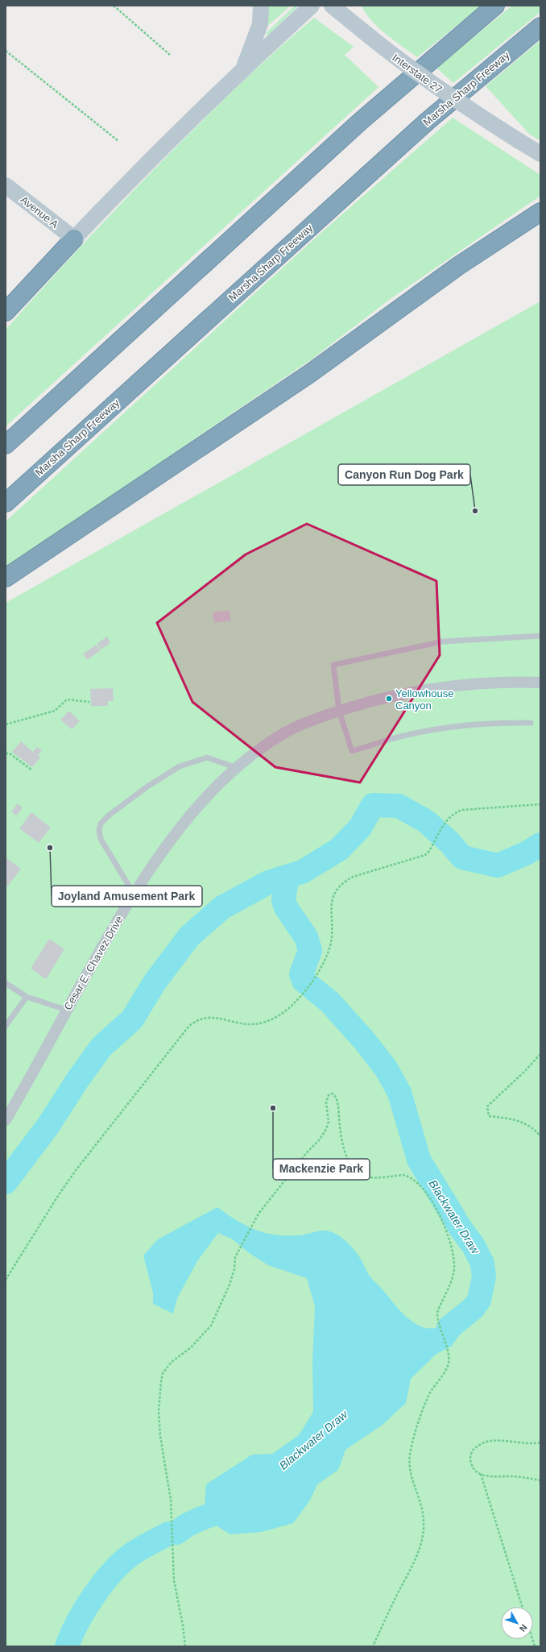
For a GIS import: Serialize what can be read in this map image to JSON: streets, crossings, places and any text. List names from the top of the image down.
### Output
{
  "streets": {
    "highway": ["Marsha Sharp Freeway"],
    "main road": ["Interstate 27", "Avenue A"],
    "street": ["Cesar E. Chavez Drive"]
  },
  "water": ["Blackwater Draw"],
  "places": [
    "Canyon Run Dog Park",
    "Yellowhouse Canyon",
    "Joyland Amusement Park",
    "Mackenzie Park"
  ],
  "north": "bottom right"
}
